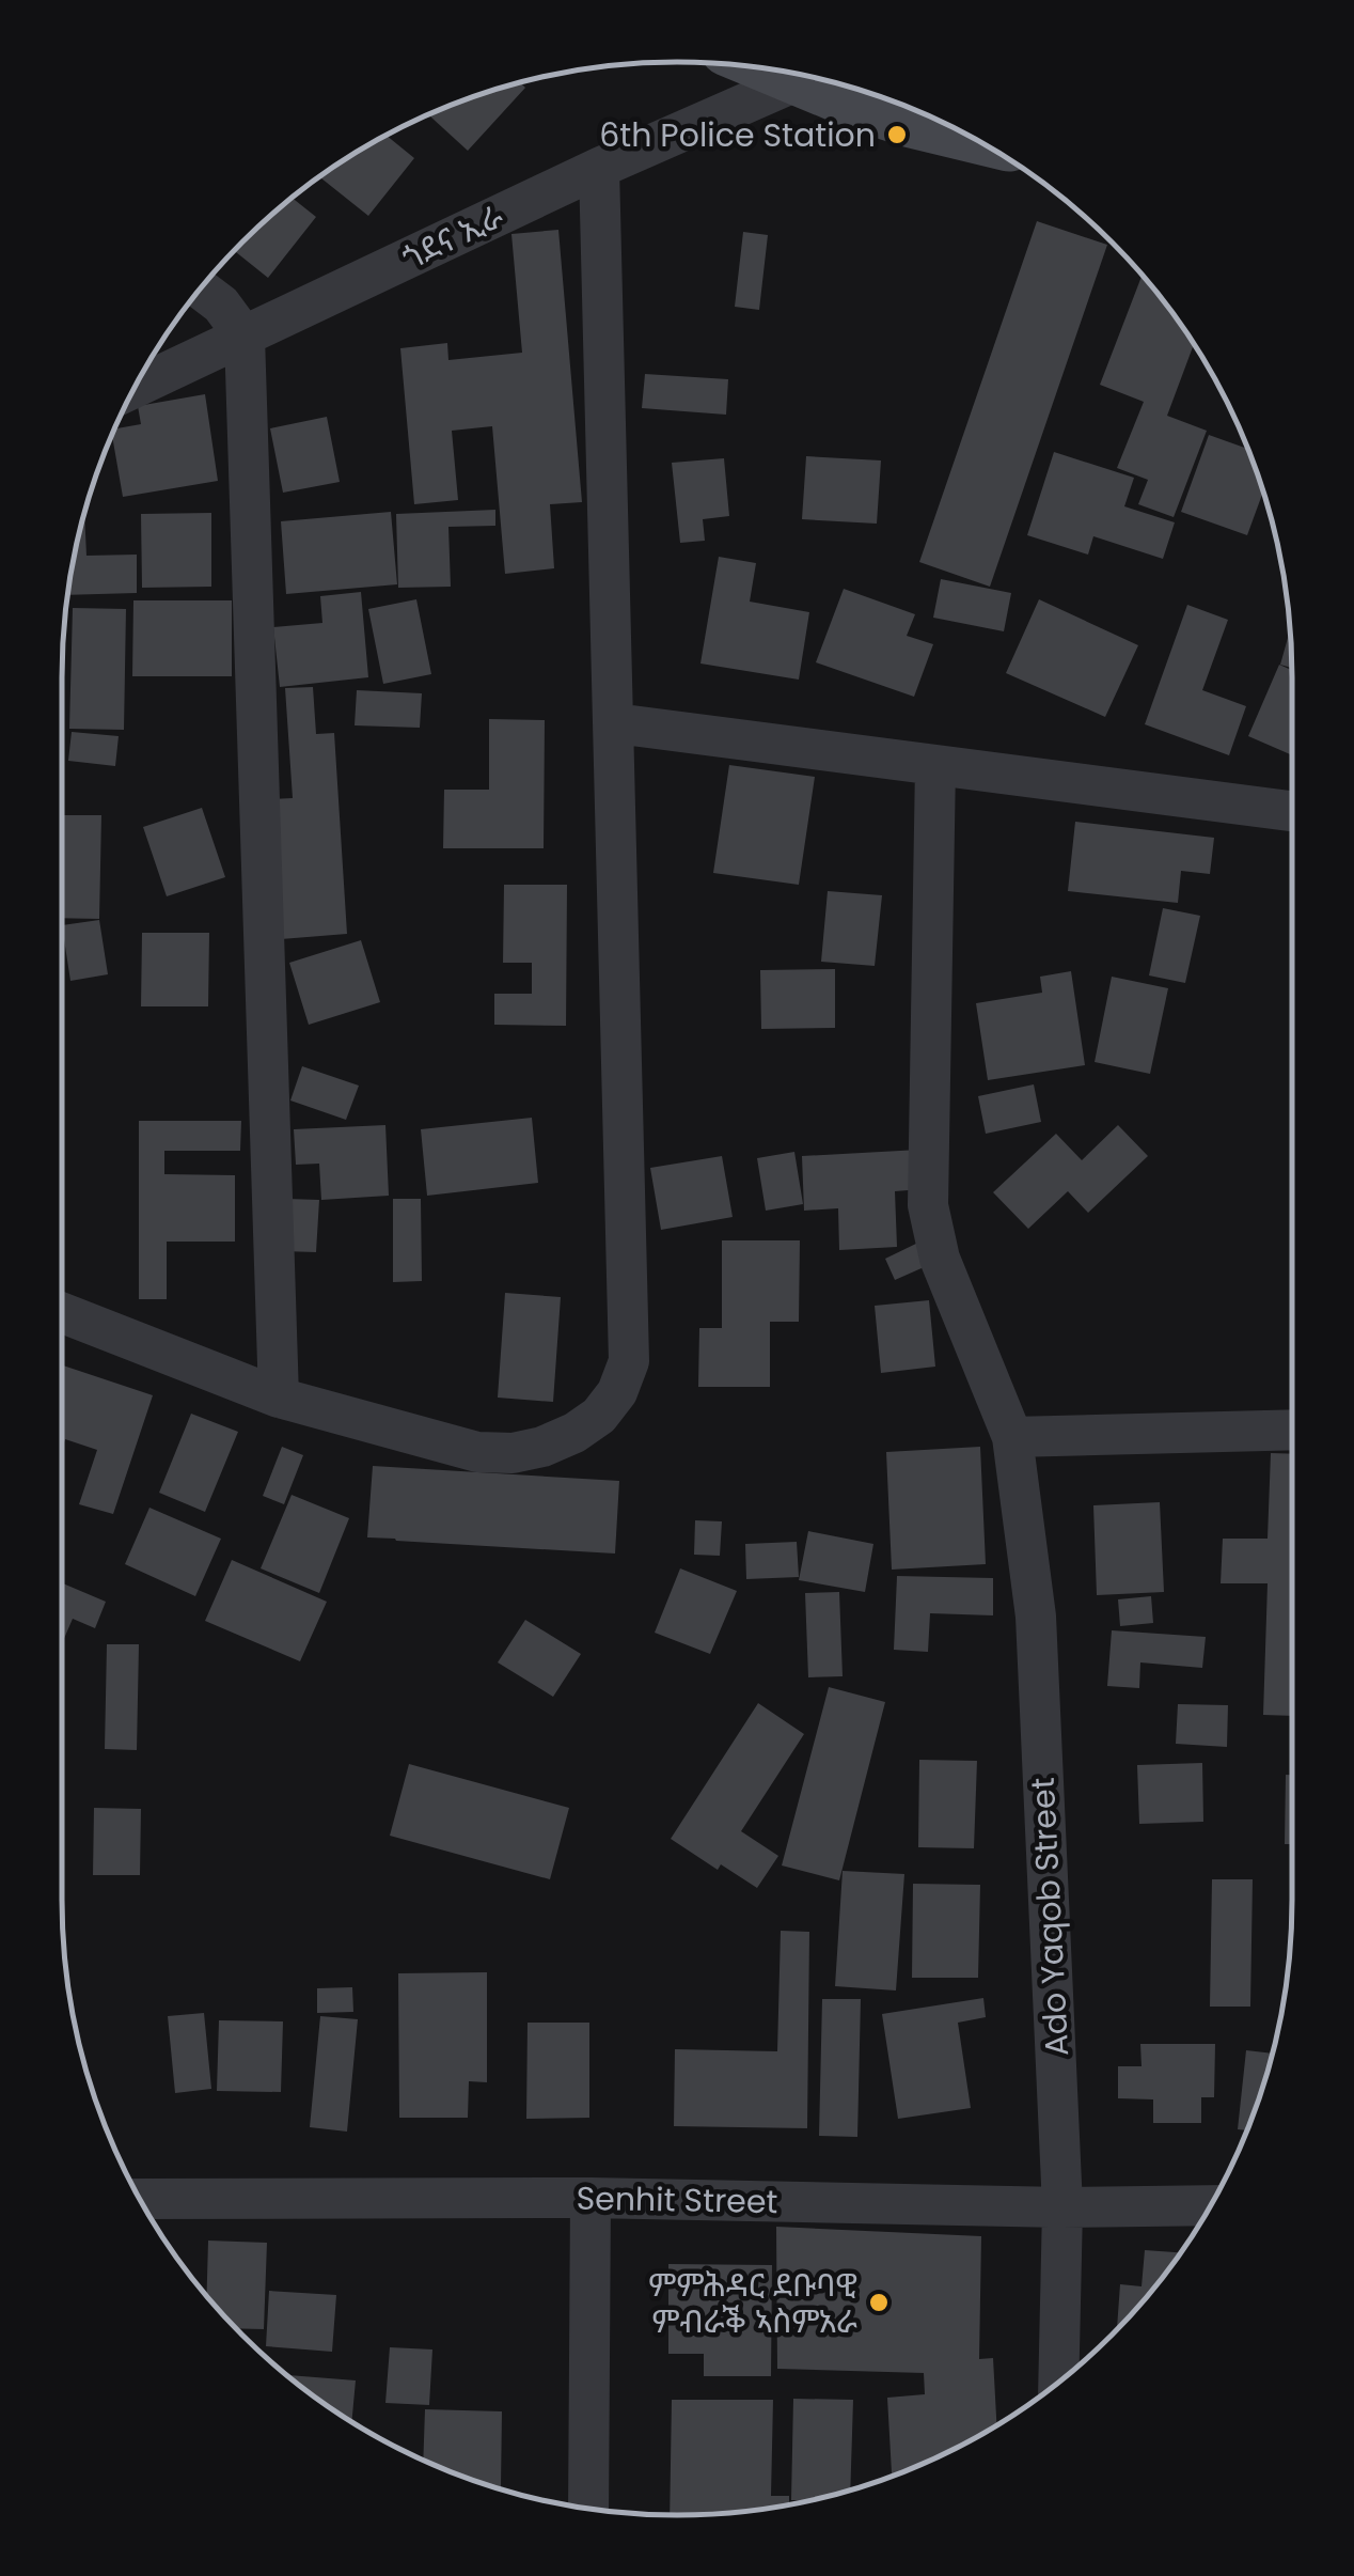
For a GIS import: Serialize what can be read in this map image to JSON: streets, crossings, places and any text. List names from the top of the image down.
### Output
{
  "streets": {
    "street": ["ጎደና ኢራ", "Ado Yaqob Street", "Senhit Street"]
  },
  "crossings": [
    ["Ado Yaqob Street", "Senhit Street"]
  ],
  "places": ["6th Police Station", "ምምሕዳር ደቡባዊ ምብራቕ ኣስምአራ"]
}
